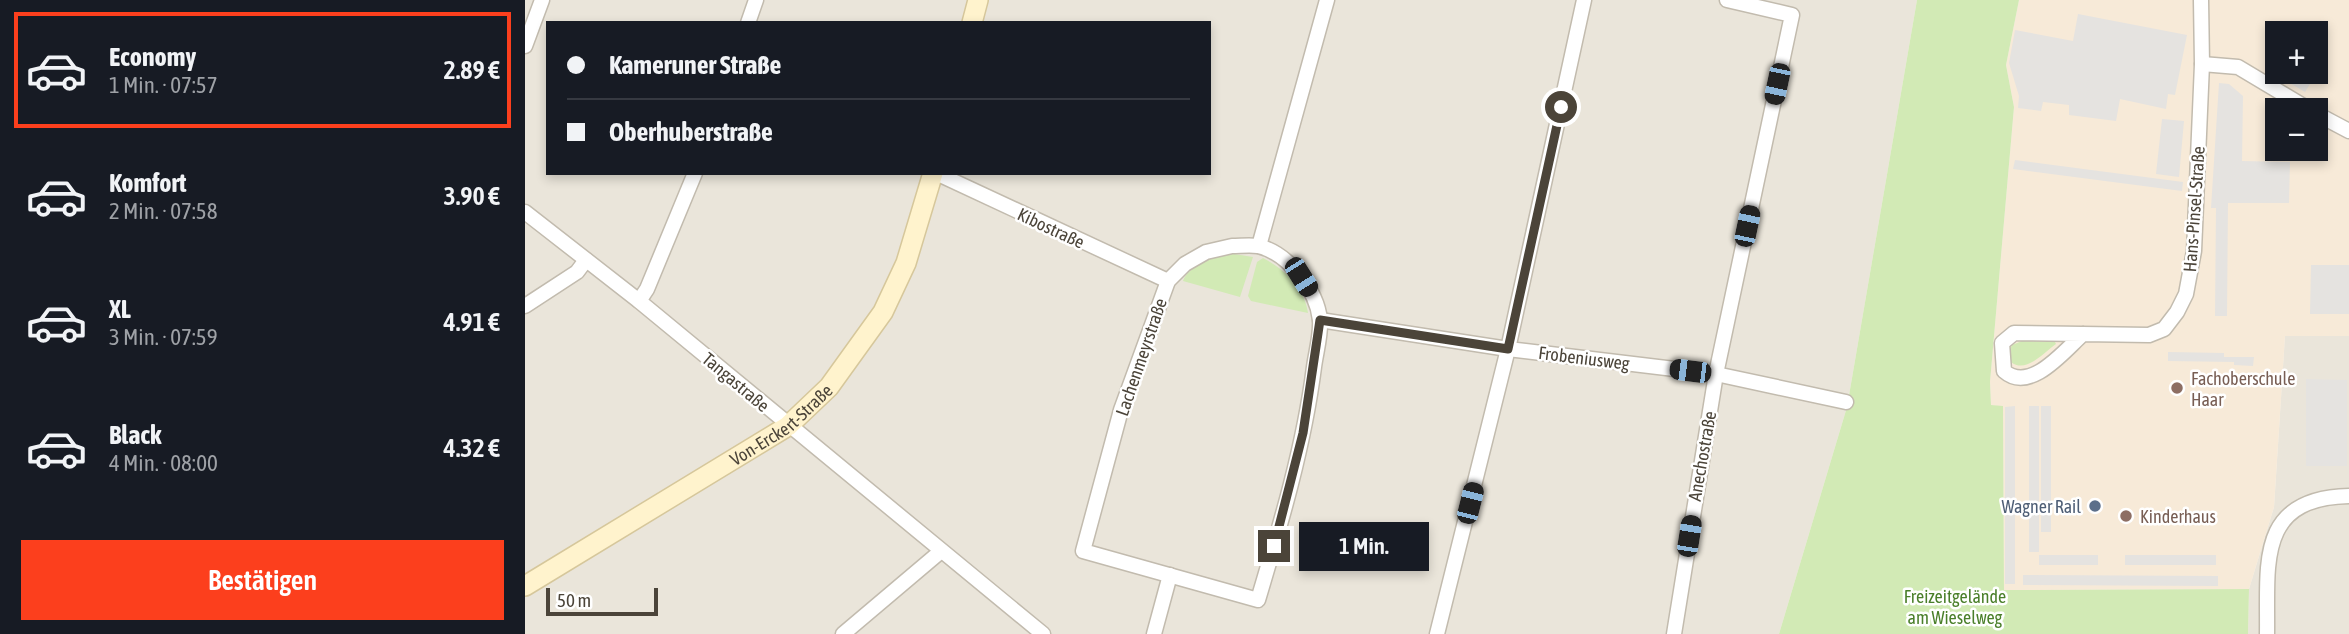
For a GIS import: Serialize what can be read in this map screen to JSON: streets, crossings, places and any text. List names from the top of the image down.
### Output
{
  "streets": {
    "street": [
      "Hans-Pinsel-Straße",
      "Kibostraße",
      "Lachenmeyrstraße",
      "Frobeniusweg",
      "Tangastraße",
      "Von-Erckert-Straße",
      "Anechostraße"
    ]
  },
  "crossings": [
    ["Kibostraße", "Lachenmeyrstraße"],
    ["Frobeniusweg", "Anechostraße"],
    ["Tangastraße", "Von-Erckert-Straße"]
  ],
  "parks": ["Freizeitgelände am Wieselweg"],
  "places": ["Fachoberschule Haar", "Wagner Rail", "Kinderhaus"],
  "scale_bar": "50 m",
  "page": {
    "list": [
      {
        "name": "Economy",
        "note": "1 Min. · 07:57",
        "value": "2.89 €"
      },
      {
        "name": "Komfort",
        "note": "2 Min. · 07:58",
        "value": "3.90 €"
      },
      {
        "name": "XL",
        "note": "3 Min. · 07:59",
        "value": "4.91 €"
      },
      {
        "name": "Black",
        "note": "4 Min. · 08:00",
        "value": "4.32 €"
      }
    ],
    "map_buttons": ["+", "−"],
    "banner": ["Kameruner Straße", "Oberhuberstraße"],
    "bubble": "1 Min.",
    "buttons": "Bestätigen",
    "scale": "50 m"
  }
}
